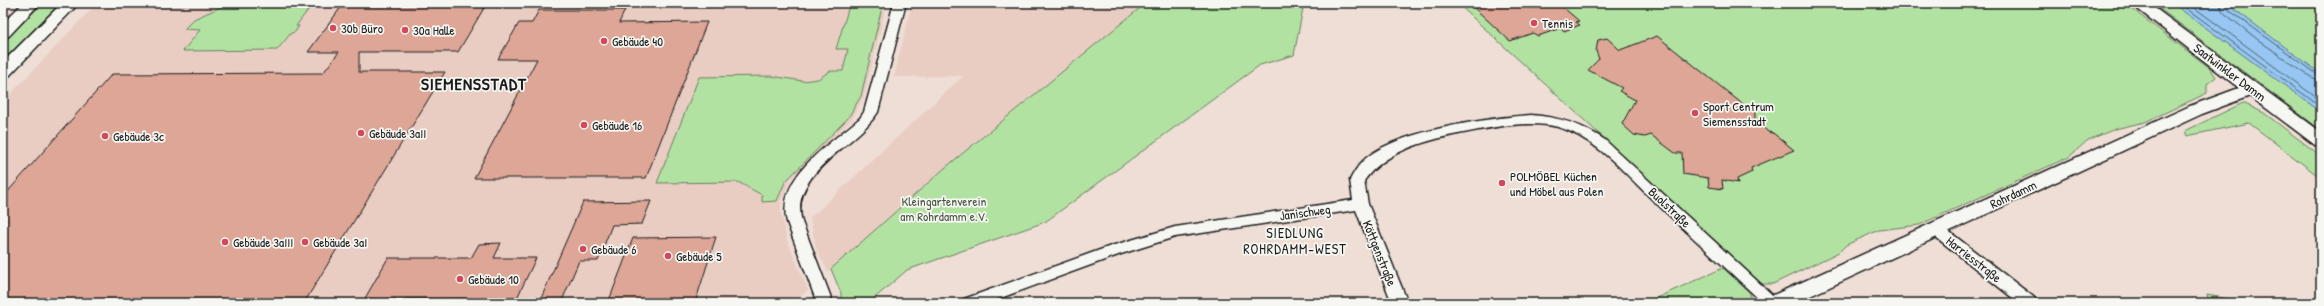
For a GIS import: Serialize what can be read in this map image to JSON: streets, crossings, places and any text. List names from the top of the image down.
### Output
{
  "streets": {
    "main road": ["Saatwinkler Damm", "Rohrdamm"],
    "street": [
      "Buolstraße",
      "Janischweg",
      "Köttgenstraße",
      "Harriesstraße"
    ]
  },
  "crossings": [
    ["Saatwinkler Damm", "Rohrdamm"],
    ["Rohrdamm", "Buolstraße"],
    ["Rohrdamm", "Harriesstraße"],
    ["Buolstraße", "Janischweg"],
    ["Buolstraße", "Köttgenstraße"],
    ["Janischweg", "Köttgenstraße"]
  ],
  "districts": ["SIEMENSSTADT", "SIEDLUNG ROHRDAMM-WEST"],
  "parks": ["Kleingartenverein am Rohrdamm e.V."],
  "places": [
    "Tennis",
    "30b Büro",
    "30a Halle",
    "Gebäude 40",
    "Sport Centrum Siemensstadt",
    "Gebäude 16",
    "Gebäude 3aII",
    "Gebäude 3c",
    "POLMÖBEL Küchen und Möbel aus Polen",
    "Gebäude 3aIII",
    "Gebäude 3aI",
    "Gebäude 6",
    "Gebäude 5",
    "Gebäude 10"
  ]
}
